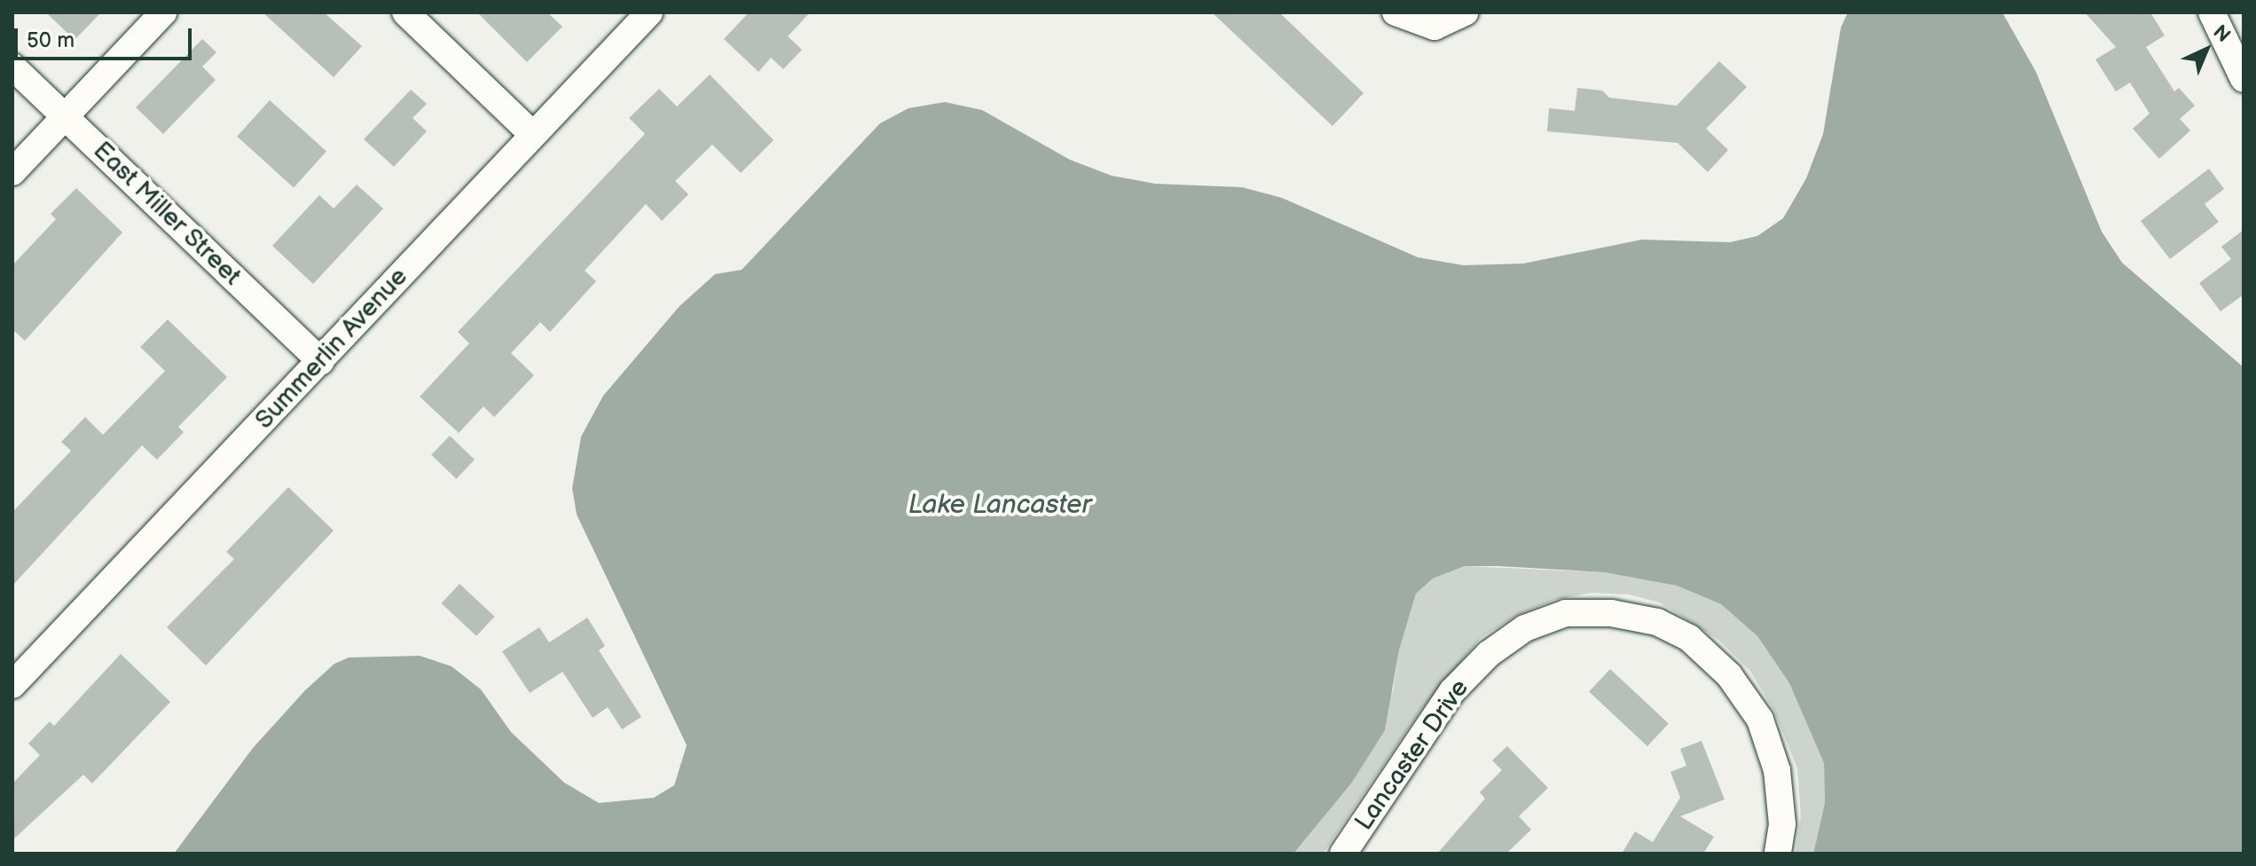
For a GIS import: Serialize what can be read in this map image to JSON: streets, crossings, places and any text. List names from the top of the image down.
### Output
{
  "streets": {
    "street": ["East Miller Street", "Summerlin Avenue", "Lancaster Drive"]
  },
  "crossings": [
    ["East Miller Street", "Summerlin Avenue"]
  ],
  "water": ["Lake Lancaster"],
  "scale_bar": "50 m",
  "north": "top right"
}
